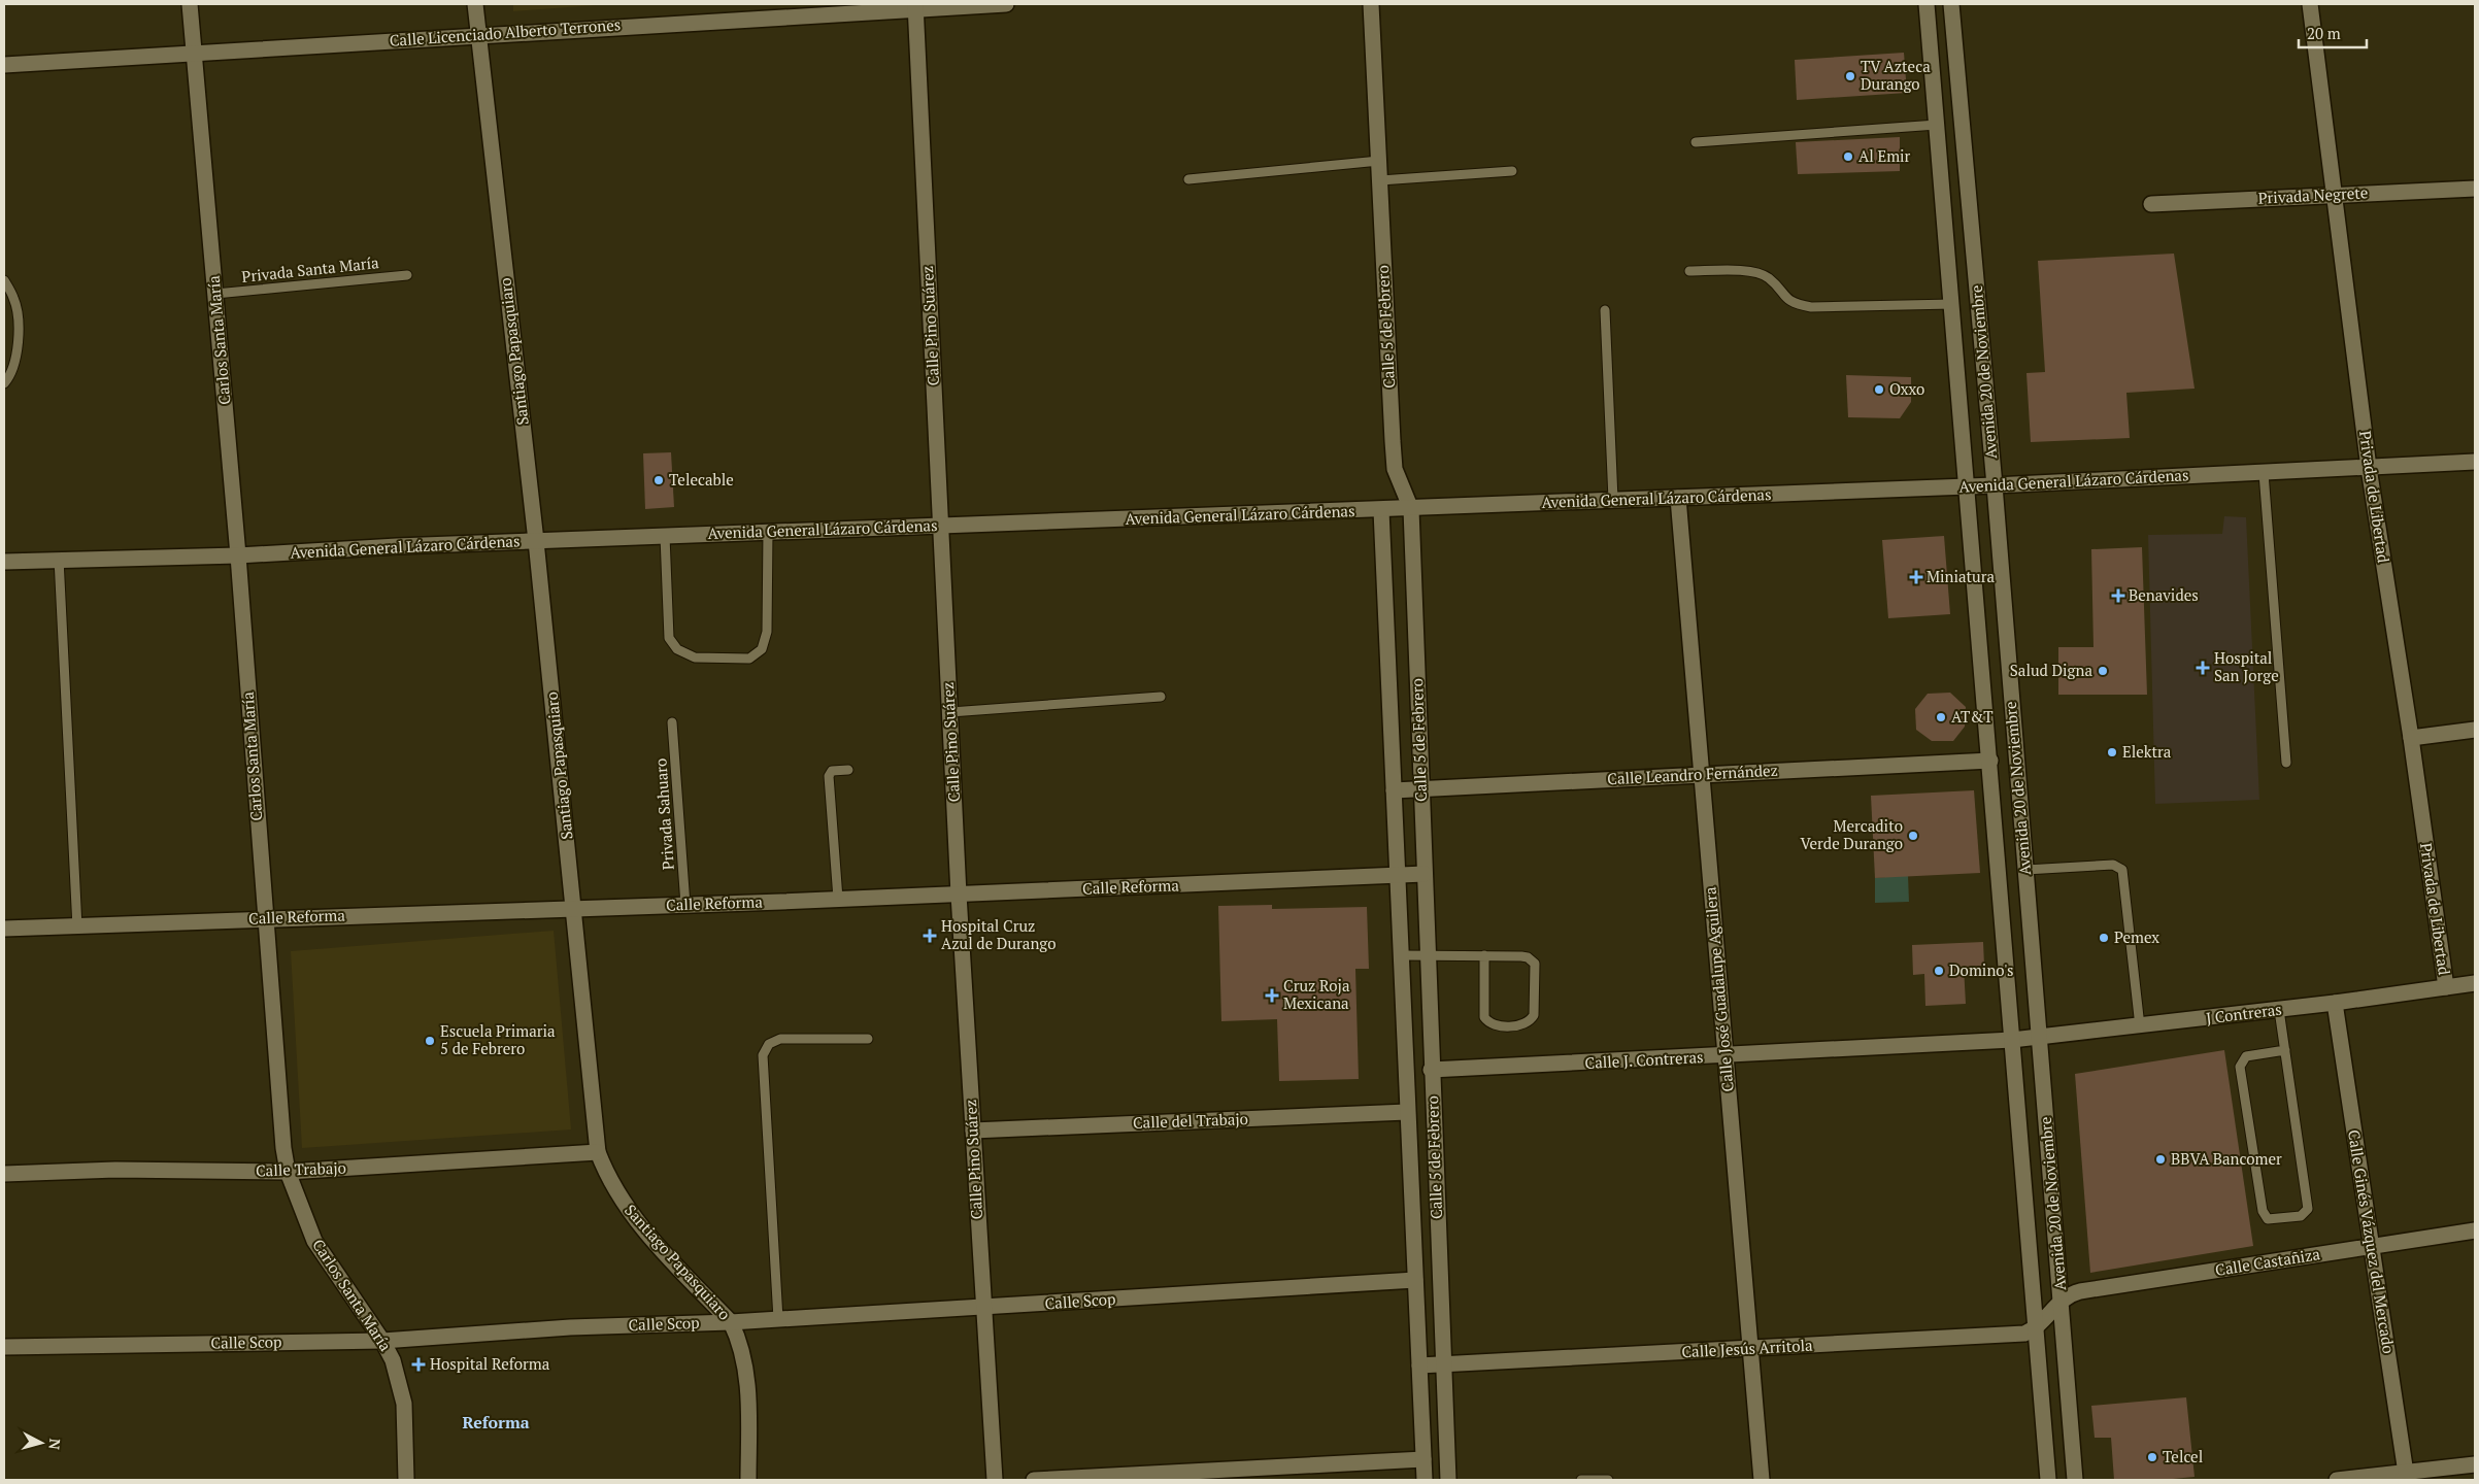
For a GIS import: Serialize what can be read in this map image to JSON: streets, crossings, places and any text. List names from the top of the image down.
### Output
{
  "streets": {
    "street": [
      "Calle Licenciado Alberto Terrones",
      "Privada Negrete",
      "Calle Pino Suárez",
      "Calle 5 de Febrero",
      "Carlos Santa María",
      "Santiago Papasquiaro",
      "Avenida 20 de Noviembre",
      "Avenida General Lázaro Cárdenas",
      "Privada de Libertad",
      "Calle Leandro Fernández",
      "Calle Reforma",
      "Calle José Guadalupe Aguilera",
      "J Contreras",
      "Calle J. Contreras",
      "Calle del Trabajo",
      "Calle Trabajo",
      "Calle Ginés Vázquez del Mercado",
      "Calle Castañiza",
      "Calle Scop",
      "Calle Jesús Arritola"
    ],
    "lane": ["Privada Santa María", "Privada Sahuaro"]
  },
  "crossings": [
    ["Calle Licenciado Alberto Terrones", "Calle Pino Suárez"],
    ["Calle Licenciado Alberto Terrones", "Carlos Santa María"],
    ["Calle Licenciado Alberto Terrones", "Santiago Papasquiaro"],
    ["Privada Negrete", "Privada de Libertad"],
    ["Privada Santa María", "Carlos Santa María"],
    ["Calle Pino Suárez", "Avenida General Lázaro Cárdenas"],
    ["Calle Pino Suárez", "Calle Reforma"],
    ["Calle Pino Suárez", "Calle del Trabajo"],
    ["Calle Pino Suárez", "Calle Scop"],
    ["Calle 5 de Febrero", "Avenida General Lázaro Cárdenas"],
    ["Calle 5 de Febrero", "Calle Leandro Fernández"],
    ["Calle 5 de Febrero", "Calle Reforma"],
    ["Calle 5 de Febrero", "Calle J. Contreras"],
    ["Calle 5 de Febrero", "Calle del Trabajo"],
    ["Calle 5 de Febrero", "Calle Scop"],
    ["Calle 5 de Febrero", "Calle Jesús Arritola"],
    ["Carlos Santa María", "Avenida General Lázaro Cárdenas"],
    ["Carlos Santa María", "Calle Reforma"],
    ["Carlos Santa María", "Calle Trabajo"],
    ["Carlos Santa María", "Calle Scop"],
    ["Santiago Papasquiaro", "Avenida General Lázaro Cárdenas"],
    ["Santiago Papasquiaro", "Calle Reforma"],
    ["Santiago Papasquiaro", "Calle Trabajo"],
    ["Santiago Papasquiaro", "Calle Scop"],
    ["Avenida 20 de Noviembre", "Avenida General Lázaro Cárdenas"],
    ["Avenida 20 de Noviembre", "Calle Leandro Fernández"],
    ["Avenida 20 de Noviembre", "J Contreras"],
    ["Avenida 20 de Noviembre", "Calle J. Contreras"],
    ["Avenida 20 de Noviembre", "Calle Castañiza"],
    ["Avenida 20 de Noviembre", "Calle Jesús Arritola"],
    ["Avenida General Lázaro Cárdenas", "Privada de Libertad"],
    ["Avenida General Lázaro Cárdenas", "Calle José Guadalupe Aguilera"],
    ["Privada de Libertad", "J Contreras"],
    ["Calle Leandro Fernández", "Calle José Guadalupe Aguilera"],
    ["Privada Sahuaro", "Calle Reforma"],
    ["Calle José Guadalupe Aguilera", "Calle J. Contreras"],
    ["Calle José Guadalupe Aguilera", "Calle Jesús Arritola"],
    ["J Contreras", "Calle J. Contreras"],
    ["J Contreras", "Calle Ginés Vázquez del Mercado"],
    ["Calle Ginés Vázquez del Mercado", "Calle Castañiza"]
  ],
  "districts": ["Reforma"],
  "places": {
    "other": [
      "TV Azteca Durango",
      "Al Emir",
      "Oxxo",
      "Telecable",
      "Salud Digna",
      "AT&T",
      "Elektra",
      "Mercadito Verde Durango",
      "Pemex",
      "Domino's",
      "Escuela Primaria 5 de Febrero",
      "BBVA Bancomer",
      "Telcel"
    ],
    "health": [
      "Miniatura",
      "Benavides",
      "Hospital San Jorge",
      "Hospital Cruz Azul de Durango",
      "Cruz Roja Mexicana",
      "Hospital Reforma"
    ]
  },
  "scale_bar": "20 m",
  "north": "right"
}
